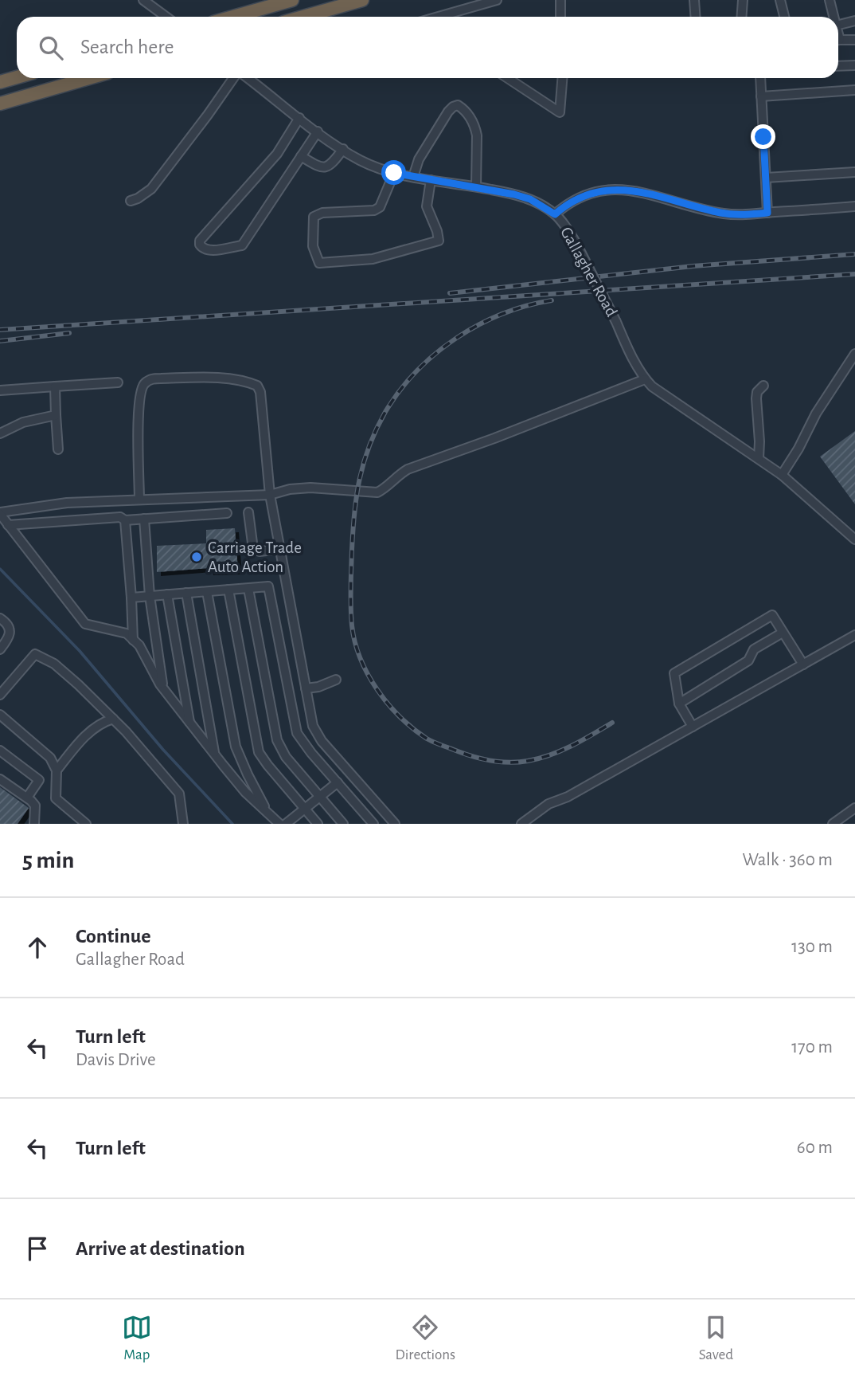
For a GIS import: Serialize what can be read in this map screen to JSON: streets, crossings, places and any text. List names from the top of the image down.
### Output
{
  "streets": {
    "street": ["Gallagher Road"]
  },
  "places": ["Carriage Trade Auto Action"],
  "page": {
    "search": "Search here",
    "heading": ["5 min", "Walk · 360 m"],
    "list": [
      ["Continue", "Gallagher Road", "130 m"],
      ["Turn left", "Davis Drive", "170 m"],
      ["Turn left", "60 m"],
      "Arrive at destination"
    ],
    "nav": ["Map", "Directions", "Saved"]
  }
}
